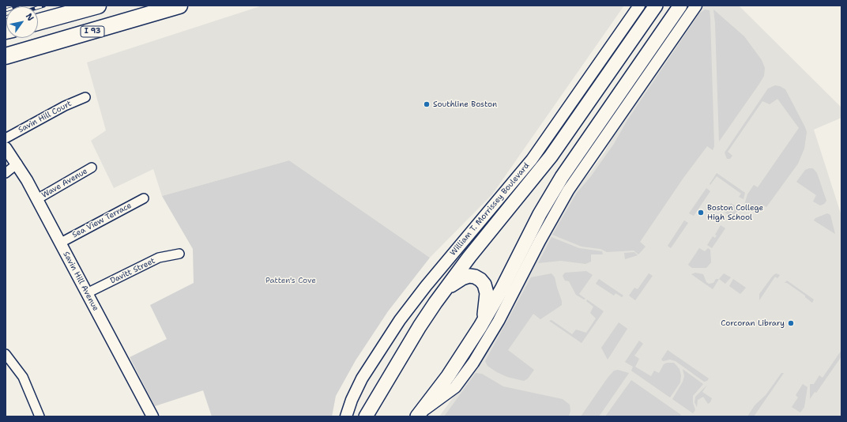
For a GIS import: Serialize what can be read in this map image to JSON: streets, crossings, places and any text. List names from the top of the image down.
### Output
{
  "streets": {
    "highway": ["I 93"],
    "main road": ["William T. Morrissey Boulevard"],
    "street": [
      "Savin Hill Court",
      "Wave Avenue",
      "Sea View Terrace",
      "Davitt Street",
      "Savin Hill Avenue"
    ]
  },
  "crossings": [
    ["Wave Avenue", "Savin Hill Avenue"],
    ["Sea View Terrace", "Savin Hill Avenue"],
    ["Davitt Street", "Savin Hill Avenue"]
  ],
  "parks": ["Patten's Cove"],
  "places": ["Southline Boston", "Boston College High School", "Corcoran Library"],
  "north": "top right"
}
